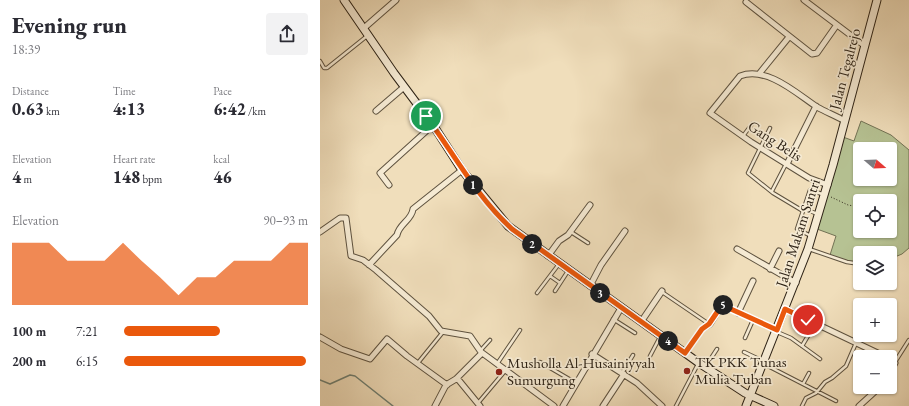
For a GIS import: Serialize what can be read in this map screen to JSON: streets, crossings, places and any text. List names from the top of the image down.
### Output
{
  "streets": {
    "street": ["Jalan Tegalrejo", "Gang Belis", "Jalan Makam Santri"]
  },
  "crossings": [
    ["Jalan Tegalrejo", "Jalan Makam Santri"],
    ["Gang Belis", "Jalan Makam Santri"]
  ],
  "places": ["TK PKK Tunas Mulia Tuban", "Musholla Al-Husainiyyah Sumurgung"],
  "north": "right",
  "page": {
    "heading": ["Evening run", "18:39"],
    "stats": [
      ["Distance", "0.63 km"],
      ["Time", "4:13"],
      ["Pace", "6:42 /km"],
      ["Elevation", "4 m"],
      ["Heart rate", "148 bpm"],
      ["kcal", "46"]
    ],
    "map_buttons": ["+", "−"],
    "pins": [
      "1",
      "2",
      "3",
      "5",
      "4"
    ],
    "chart": ["Elevation", "90–93 m"],
    "list": [
      {
        "name": "100 m",
        "note": "7:21"
      },
      {
        "name": "200 m",
        "note": "6:15"
      }
    ]
  }
}
